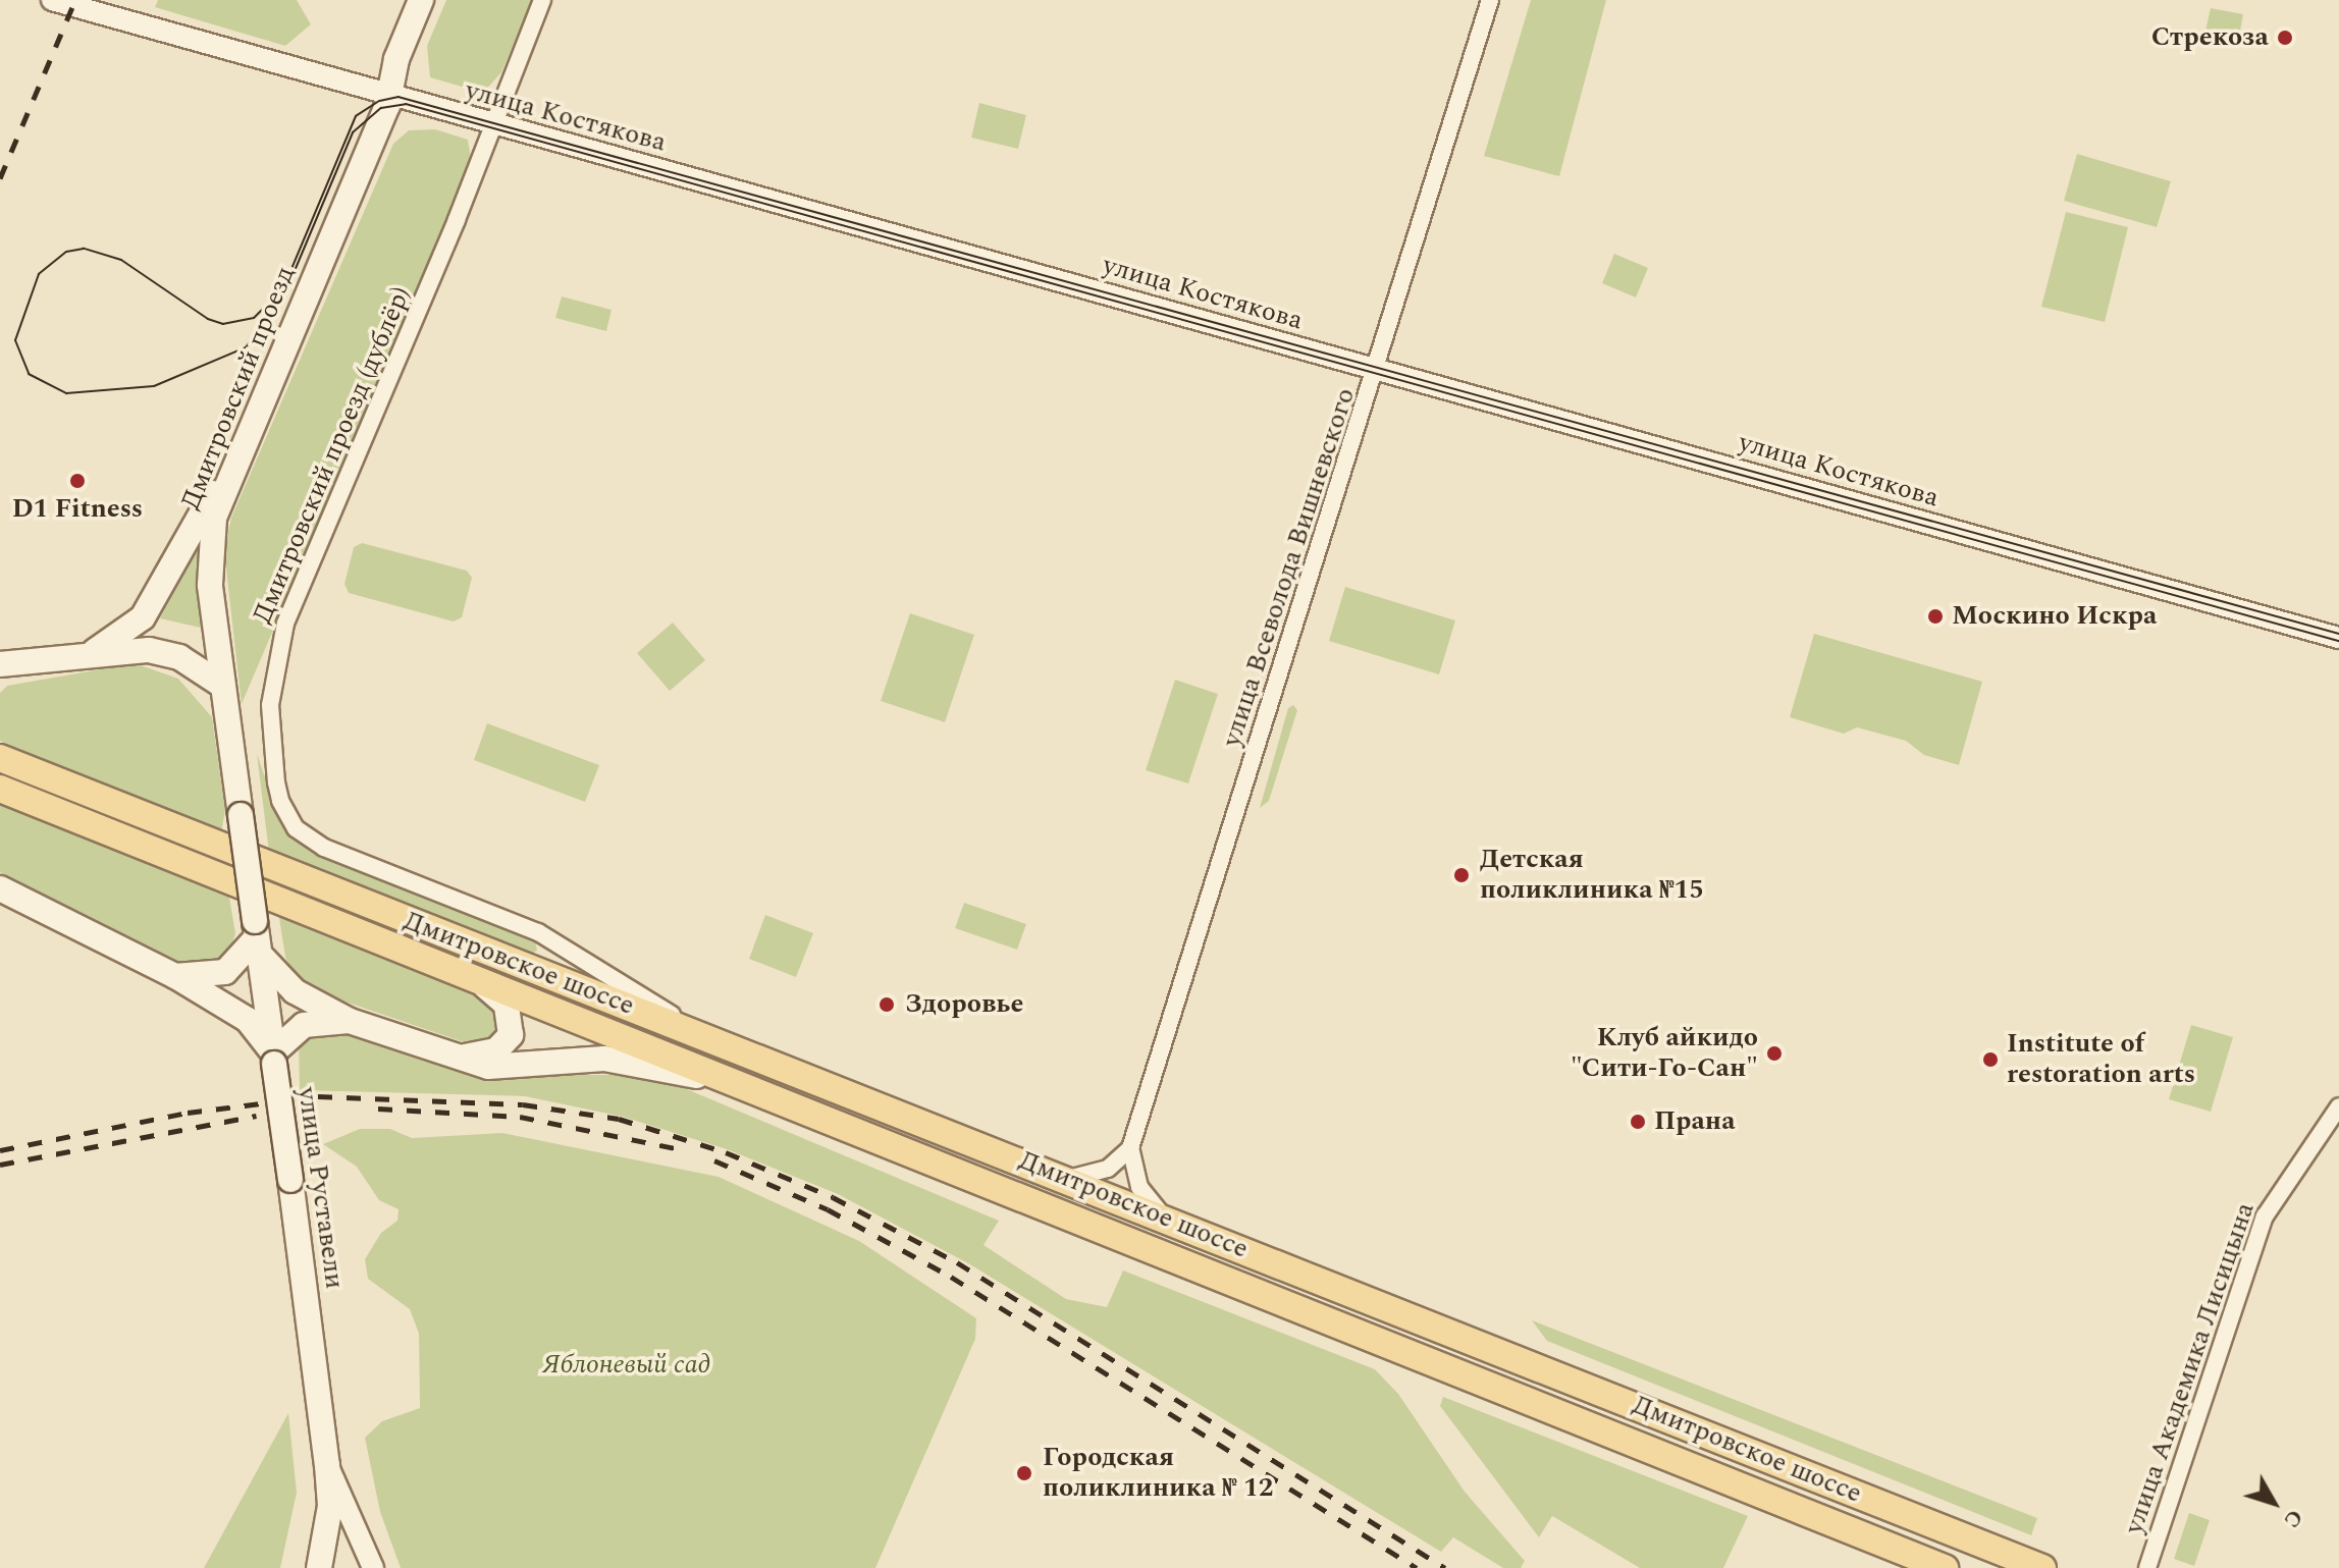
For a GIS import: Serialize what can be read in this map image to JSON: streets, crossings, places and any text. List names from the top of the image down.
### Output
{
  "streets": {
    "main road": ["Дмитровский проезд", "Дмитровское шоссе", "улица Руставели"],
    "street": [
      "улица Костякова",
      "Дмитровский проезд (дублёр)",
      "улица Всеволода Вишневского",
      "улица Академика Лисицына"
    ]
  },
  "crossings": [
    ["улица Костякова", "Дмитровский проезд"],
    ["улица Костякова", "Дмитровский проезд (дублёр)"],
    ["улица Костякова", "улица Всеволода Вишневского"],
    ["Дмитровский проезд", "улица Руставели"],
    ["Дмитровский проезд (дублёр)", "Дмитровское шоссе"]
  ],
  "parks": ["Яблоневый сад"],
  "places": [
    "Стрекоза",
    "D1 Fitness",
    "Москино Искра",
    "Детская поликлиника №15",
    "Здоровье",
    "Клуб айкидо \"Сити-Го-Сан\"",
    "Institute of restoration arts",
    "Прана",
    "Городская поликлиника № 12"
  ],
  "north": "bottom right"
}
